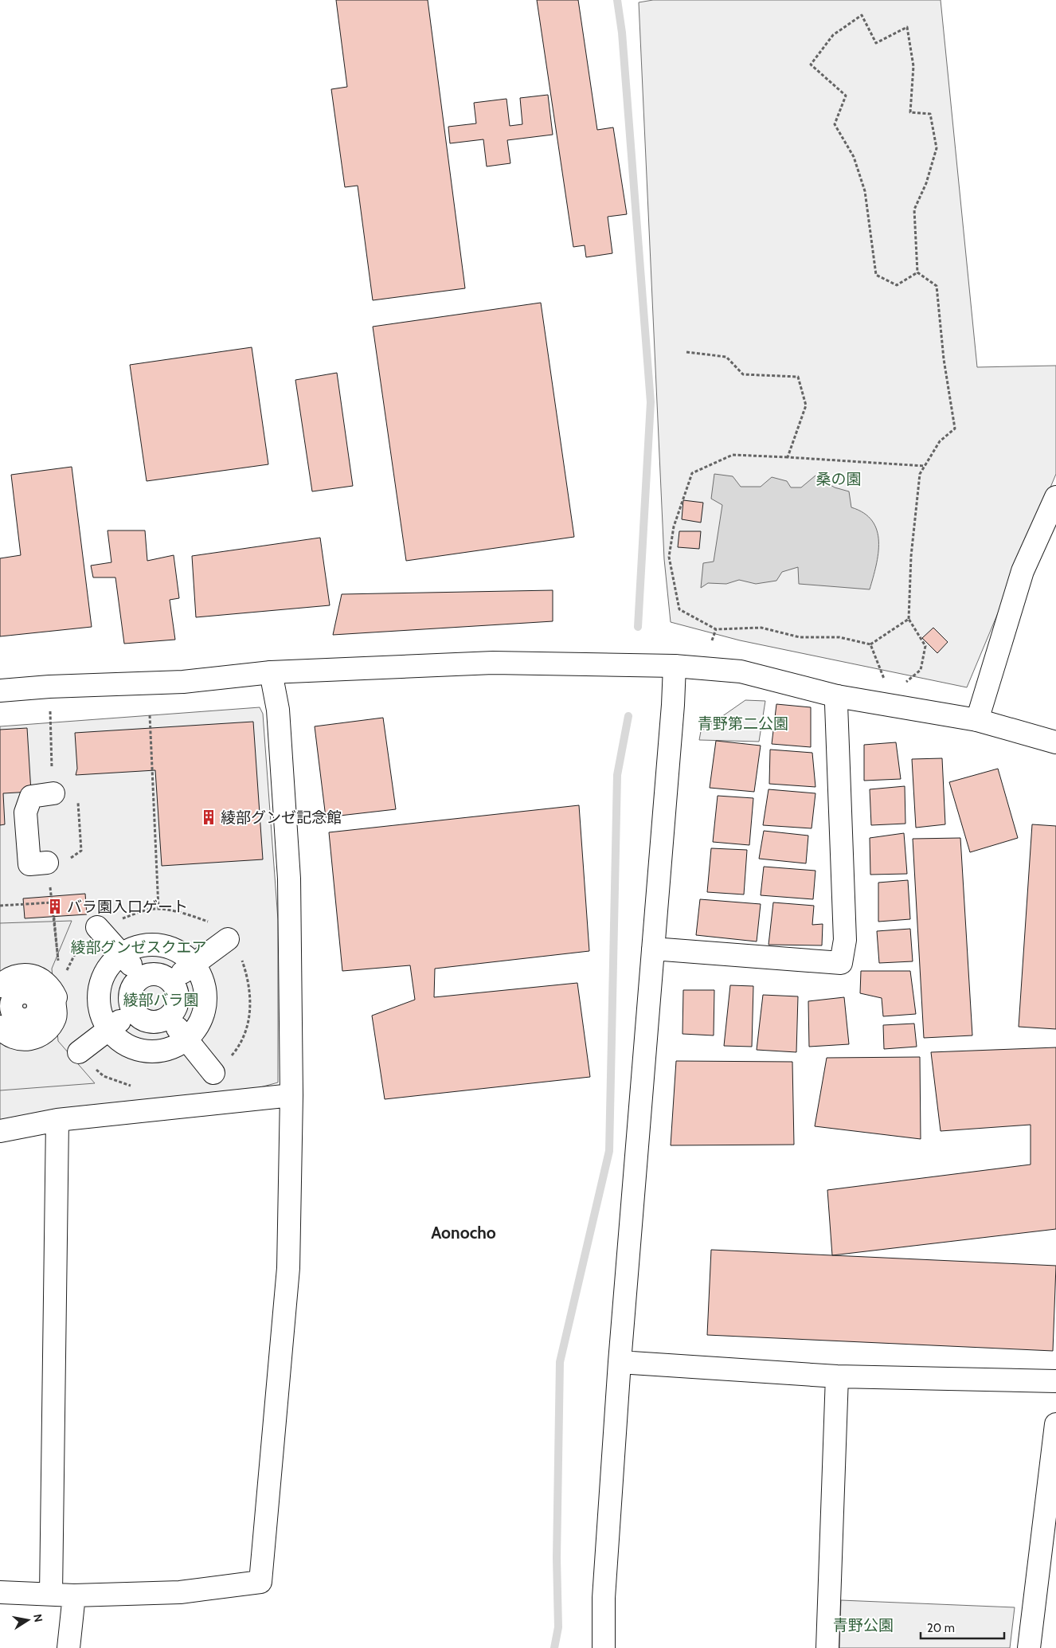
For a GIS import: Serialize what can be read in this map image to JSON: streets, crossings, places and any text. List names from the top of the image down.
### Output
{
  "districts": ["Aonocho"],
  "parks": [
    "桑の園",
    "青野第二公園",
    "綾部グンゼスクエア",
    "綾部バラ園",
    "青野公園"
  ],
  "places": {
    "building": ["綾部グンゼ記念館", "バラ園入口ゲート"]
  },
  "scale_bar": "20 m",
  "north": "right"
}
